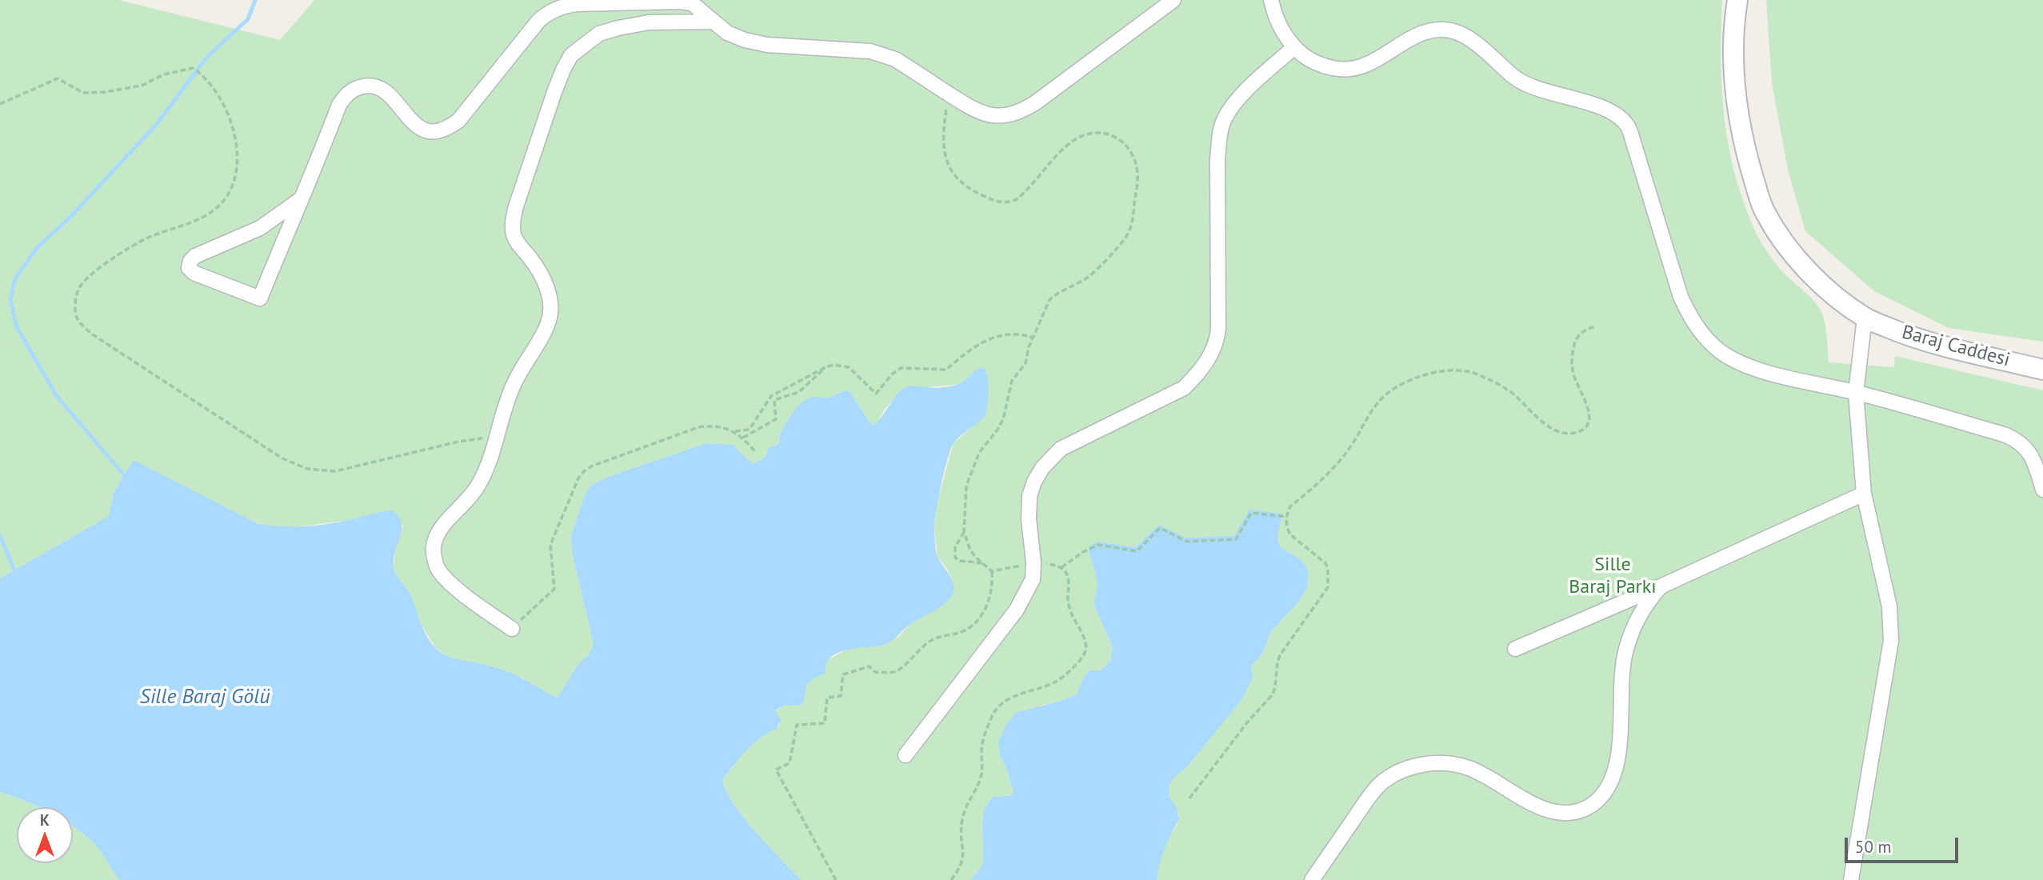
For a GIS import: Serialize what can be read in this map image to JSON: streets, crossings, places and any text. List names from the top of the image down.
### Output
{
  "streets": {
    "street": ["Baraj Caddesi"]
  },
  "water": ["Sille Baraj Gölü"],
  "parks": ["Sille Baraj Parkı"],
  "scale_bar": "50 m",
  "north": "top"
}
